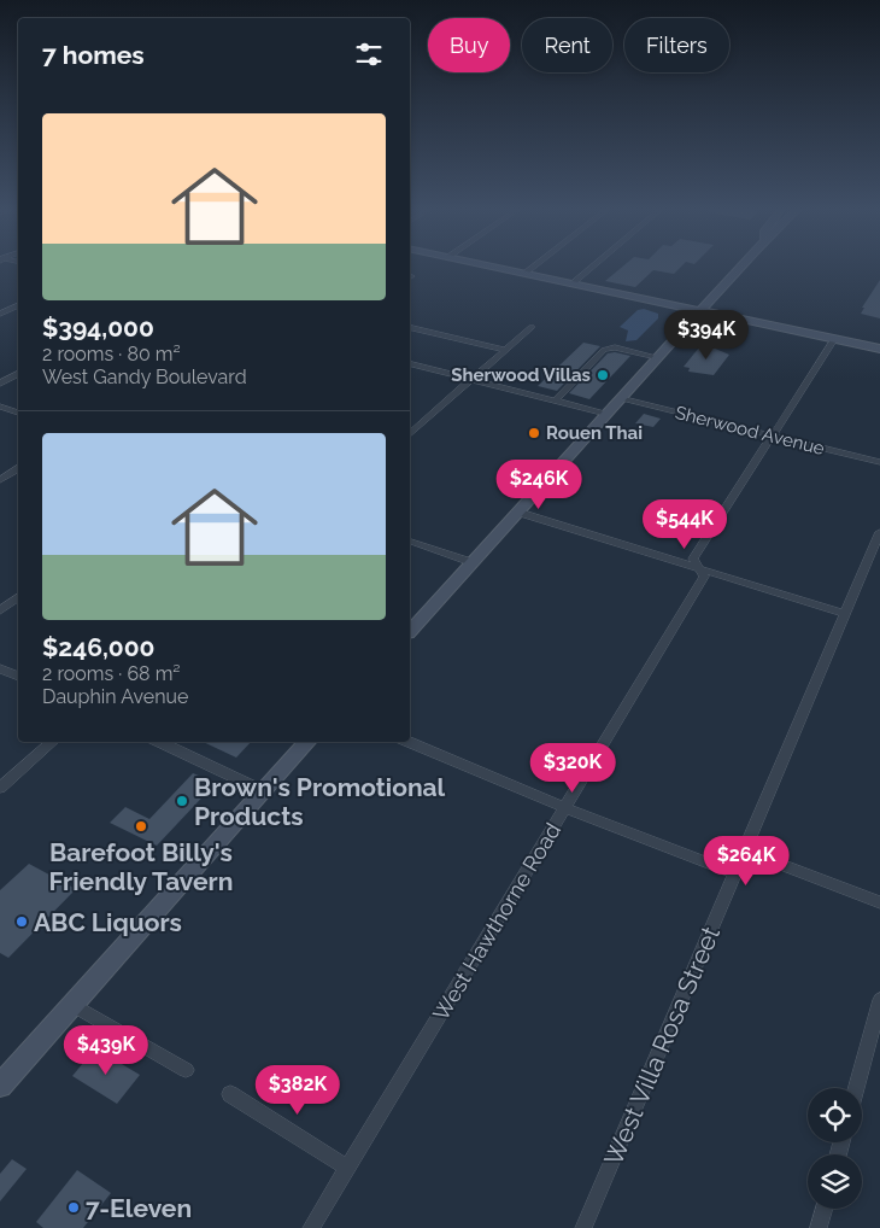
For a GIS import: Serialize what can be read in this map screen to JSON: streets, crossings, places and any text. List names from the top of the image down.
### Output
{
  "streets": {
    "street": ["Sherwood Avenue", "West Hawthorne Road", "West Villa Rosa Street"]
  },
  "crossings": [
    ["Sherwood Avenue", "West Hawthorne Road"]
  ],
  "places": [
    "Sherwood Villas",
    "Rouen Thai",
    "Brown's Promotional Products",
    "Barefoot Billy's Friendly Tavern",
    "ABC Liquors",
    "7-Eleven"
  ],
  "page": {
    "chip": ["Buy", "Rent", "Filters"],
    "heading": "7 homes",
    "list": [
      {
        "name": "$394,000",
        "note": "2 rooms · 80 m² · West Gandy Boulevard"
      },
      {
        "name": "$246,000",
        "note": "2 rooms · 68 m² · Dauphin Avenue"
      }
    ],
    "price": [
      "$394K",
      "$246K",
      "$544K",
      "$320K",
      "$264K",
      "$439K",
      "$382K"
    ]
  }
}
